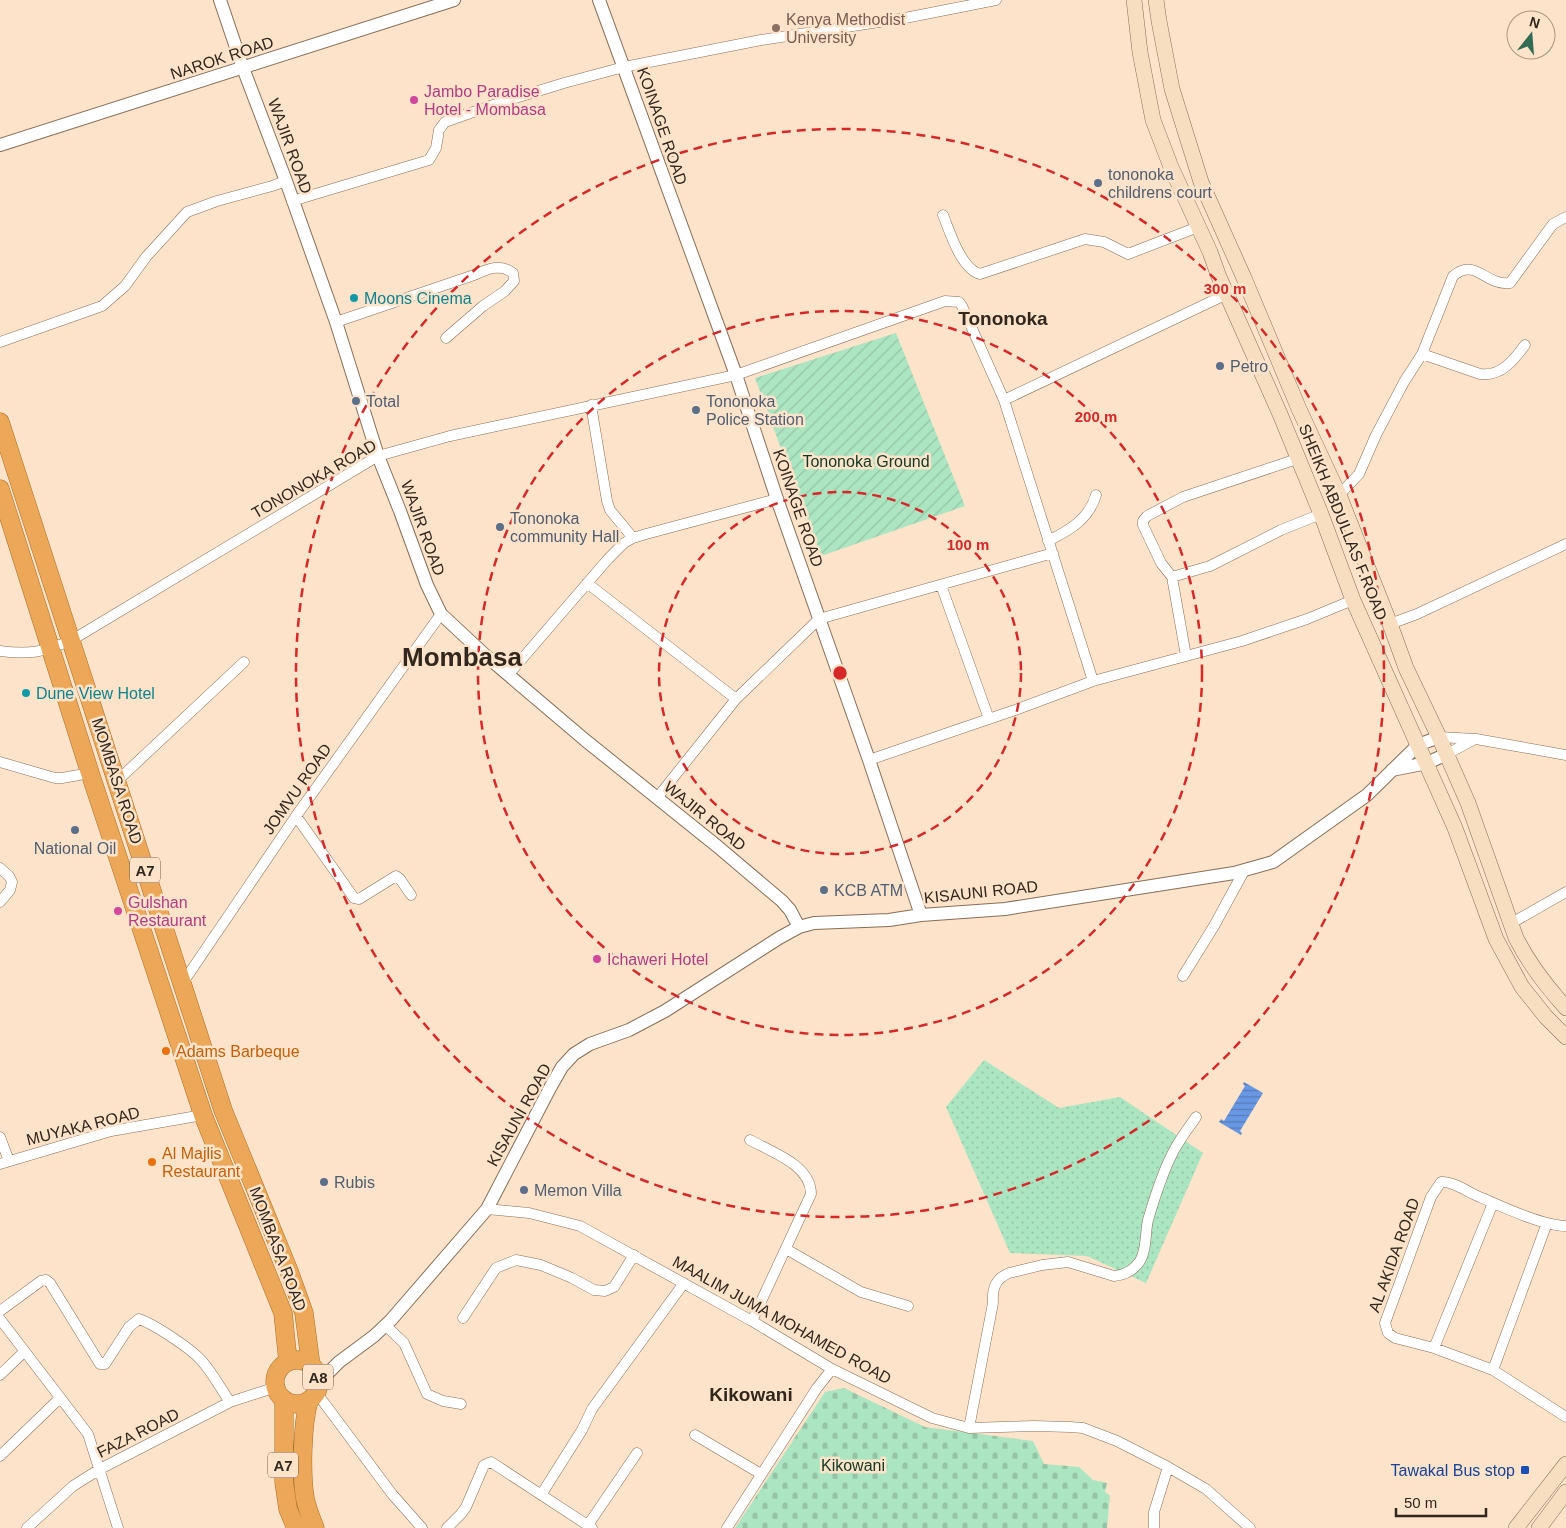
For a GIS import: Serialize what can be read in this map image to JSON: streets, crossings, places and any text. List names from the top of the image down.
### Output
{
  "streets": {
    "highway": ["MOMBASA ROAD", "A7", "A8"],
    "main road": ["SHEIKH ABDULLAS F.ROAD"],
    "street": [
      "NAROK ROAD",
      "KOINAGE ROAD",
      "WAJIR ROAD",
      "TONONOKA ROAD",
      "JOMVU ROAD",
      "KISAUNI ROAD",
      "MUYAKA ROAD",
      "AL AKIDA ROAD",
      "MAALIM JUMA MOHAMED ROAD",
      "FAZA ROAD"
    ]
  },
  "crossings": [
    ["NAROK ROAD", "WAJIR ROAD"],
    ["KOINAGE ROAD", "TONONOKA ROAD"],
    ["KOINAGE ROAD", "KISAUNI ROAD"],
    ["WAJIR ROAD", "TONONOKA ROAD"],
    ["WAJIR ROAD", "JOMVU ROAD"],
    ["WAJIR ROAD", "KISAUNI ROAD"],
    ["TONONOKA ROAD", "MOMBASA ROAD"],
    ["SHEIKH ABDULLAS F.ROAD", "KISAUNI ROAD"],
    ["MOMBASA ROAD", "JOMVU ROAD"],
    ["MOMBASA ROAD", "A7"],
    ["MOMBASA ROAD", "KISAUNI ROAD"],
    ["MOMBASA ROAD", "MUYAKA ROAD"],
    ["MOMBASA ROAD", "A8"],
    ["MOMBASA ROAD", "FAZA ROAD"],
    ["A7", "KISAUNI ROAD"],
    ["A7", "A8"],
    ["A7", "FAZA ROAD"],
    ["KISAUNI ROAD", "MAALIM JUMA MOHAMED ROAD"],
    ["KISAUNI ROAD", "A8"],
    ["KISAUNI ROAD", "FAZA ROAD"],
    ["A8", "FAZA ROAD"]
  ],
  "districts": ["Tononoka", "Mombasa", "Kikowani"],
  "parks": ["Tononoka Ground", "Kikowani"],
  "places": {
    "other": [
      "Kenya Methodist University",
      "Jambo Paradise Hotel - Mombasa",
      "tononoka childrens court",
      "Moons Cinema",
      "Petro",
      "Total",
      "Tononoka Police Station",
      "Tononoka community Hall",
      "Dune View Hotel",
      "National Oil",
      "KCB ATM",
      "Gulshan Restaurant",
      "Ichaweri Hotel",
      "Adams Barbeque",
      "Al Majlis Restaurant",
      "Rubis",
      "Memon Villa"
    ],
    "transit": ["Tawakal Bus stop"]
  },
  "scale_bar": "50 m",
  "north": "top",
  "rings": ["300 m", "200 m", "100 m"]
}
